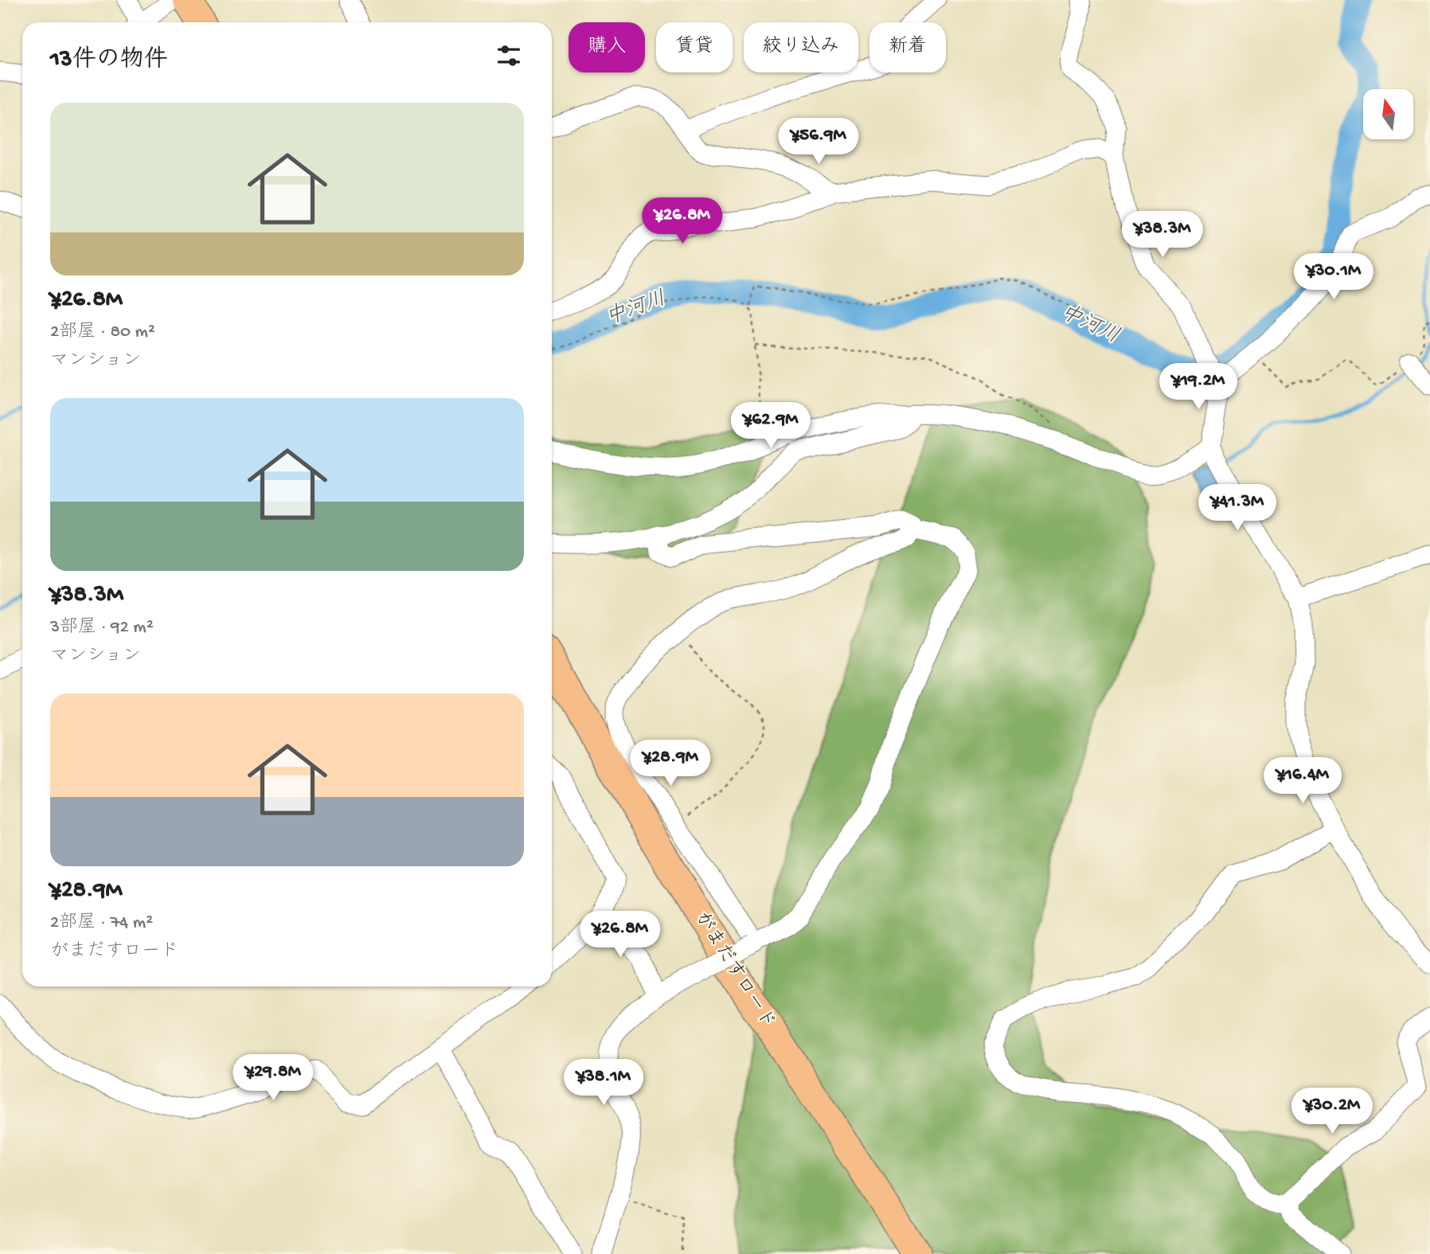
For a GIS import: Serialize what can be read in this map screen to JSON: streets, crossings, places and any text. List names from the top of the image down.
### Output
{
  "streets": {
    "highway": ["がまだすロード"]
  },
  "water": ["中河川"],
  "north": "top",
  "page": {
    "chip": [
      "購入",
      "賃貸",
      "絞り込み",
      "新着"
    ],
    "heading": "13件の物件",
    "list": [
      {
        "name": "¥26.8M",
        "note": "2部屋 · 80 m² · マンション"
      },
      {
        "name": "¥38.3M",
        "note": "3部屋 · 92 m² · マンション"
      },
      {
        "name": "¥28.9M",
        "note": "2部屋 · 74 m² · がまだすロード"
      }
    ],
    "price": [
      "¥56.9M",
      "¥26.8M",
      "¥38.3M",
      "¥30.1M",
      "¥19.2M",
      "¥62.9M",
      "¥41.3M",
      "¥28.9M",
      "¥16.4M",
      "¥26.8M",
      "¥29.8M",
      "¥38.1M",
      "¥30.2M"
    ]
  }
}
